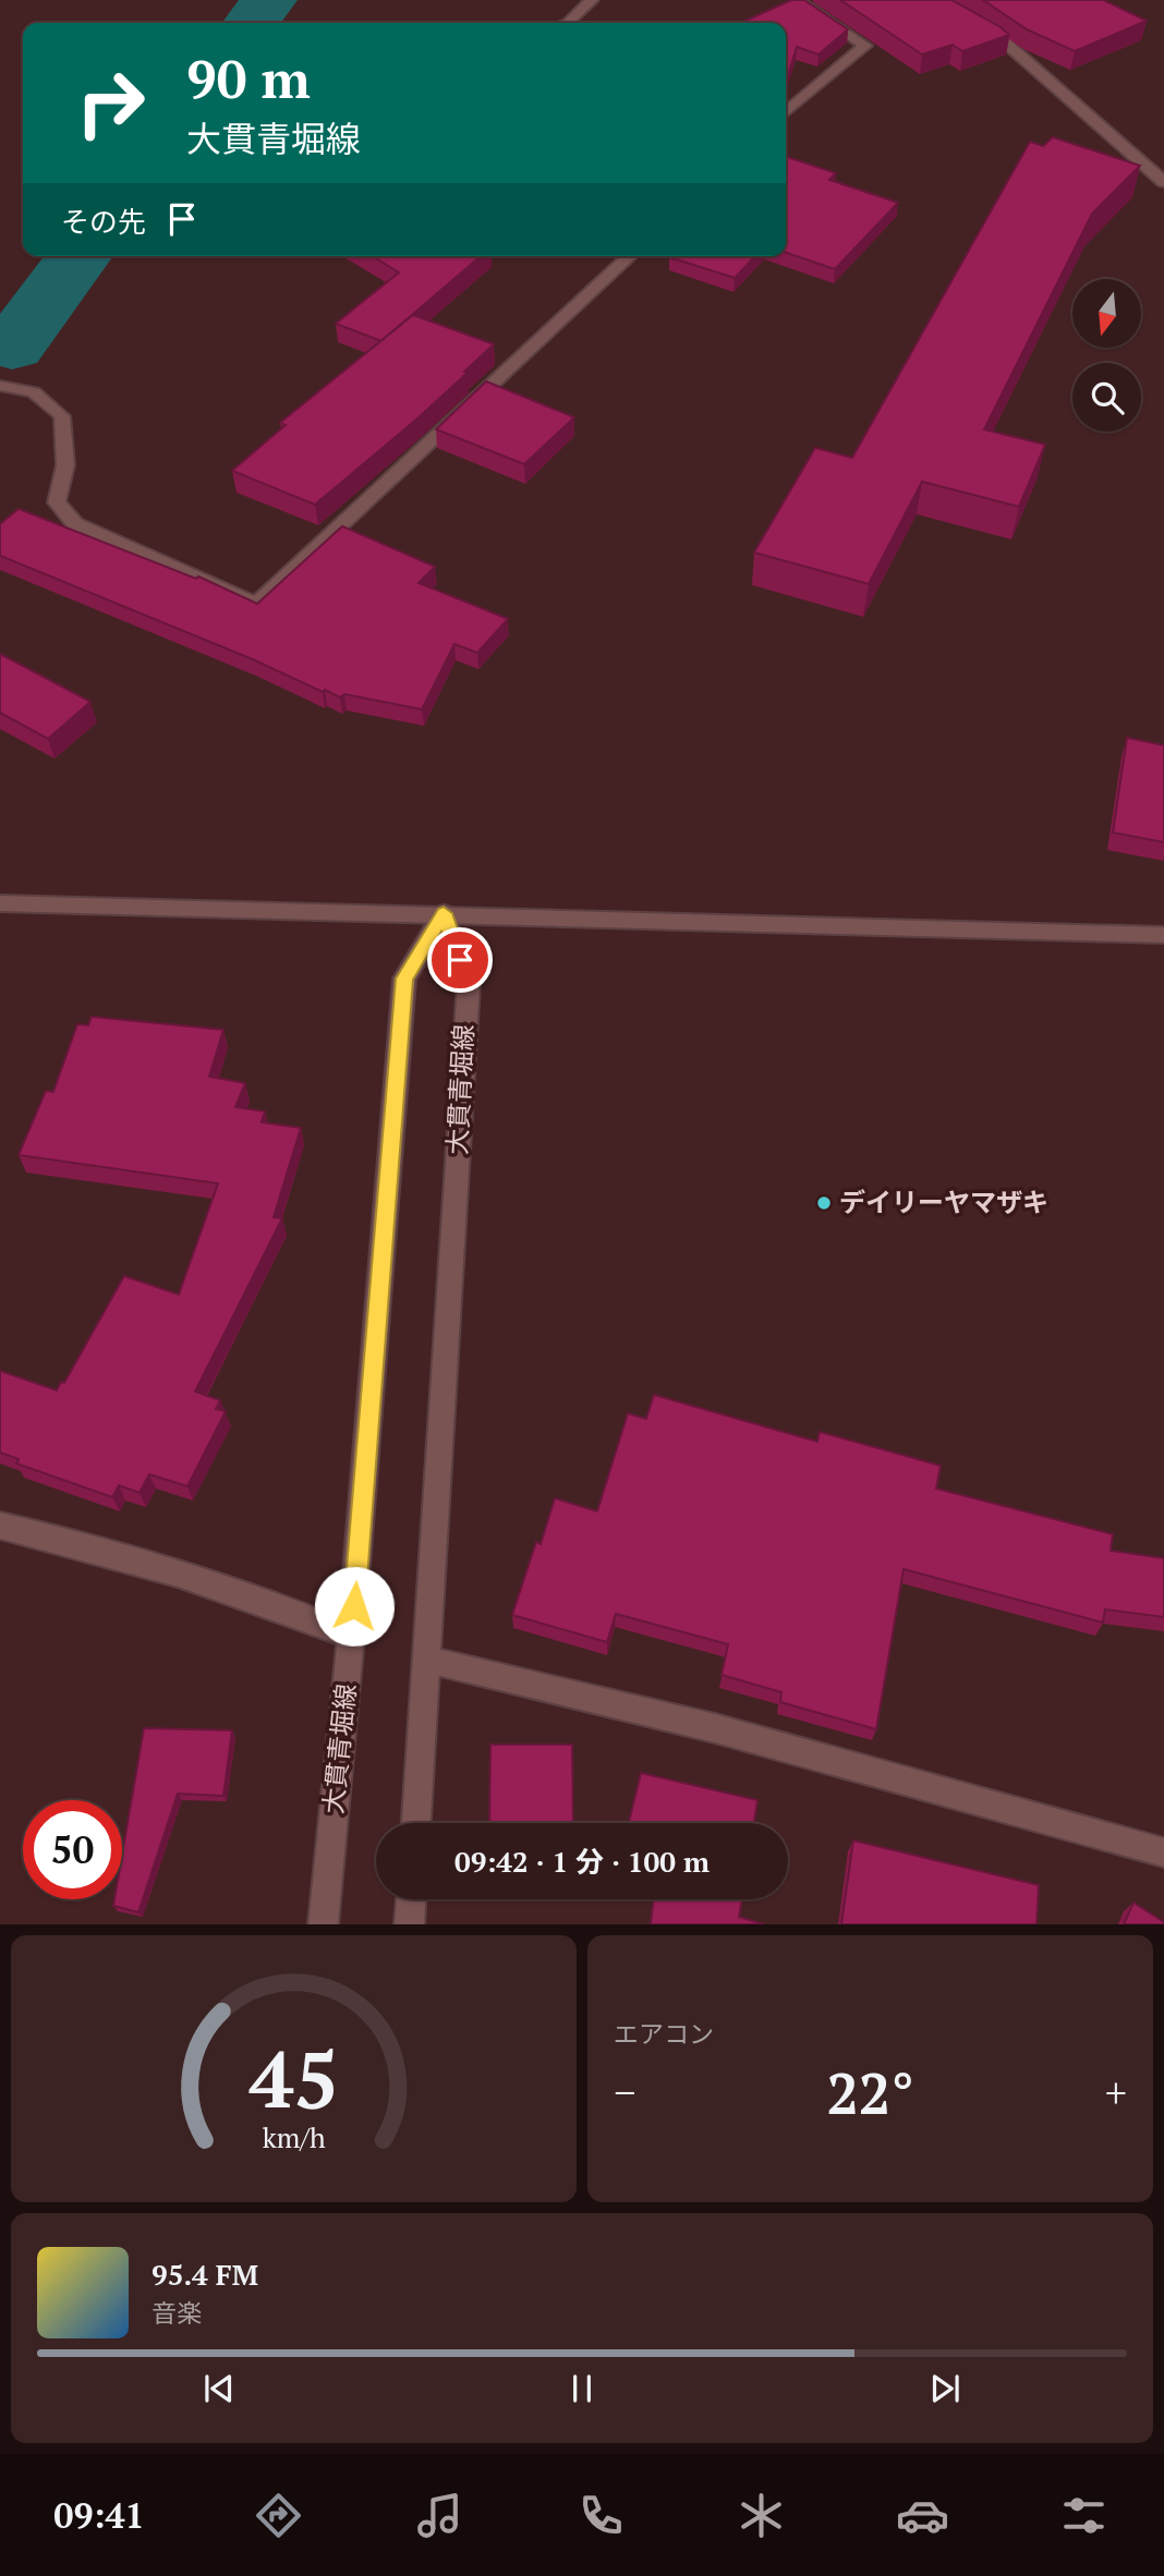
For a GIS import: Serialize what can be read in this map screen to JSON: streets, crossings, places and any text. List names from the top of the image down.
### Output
{
  "streets": {
    "street": ["大貫青堀線"]
  },
  "places": ["デイリーヤマザキ"],
  "north": "bottom",
  "page": {
    "turn": ["90 m", "大貫青堀線"],
    "then": "その先",
    "limit": "50",
    "trip": "09:42 · 1 分 · 100 m",
    "tile": "エアコン",
    "heat": ["−", "22°", "+"],
    "song": ["95.4 FM", "音楽"],
    "tabs": "09:41",
    "gauge": ["45", "km/h"]
  }
}
